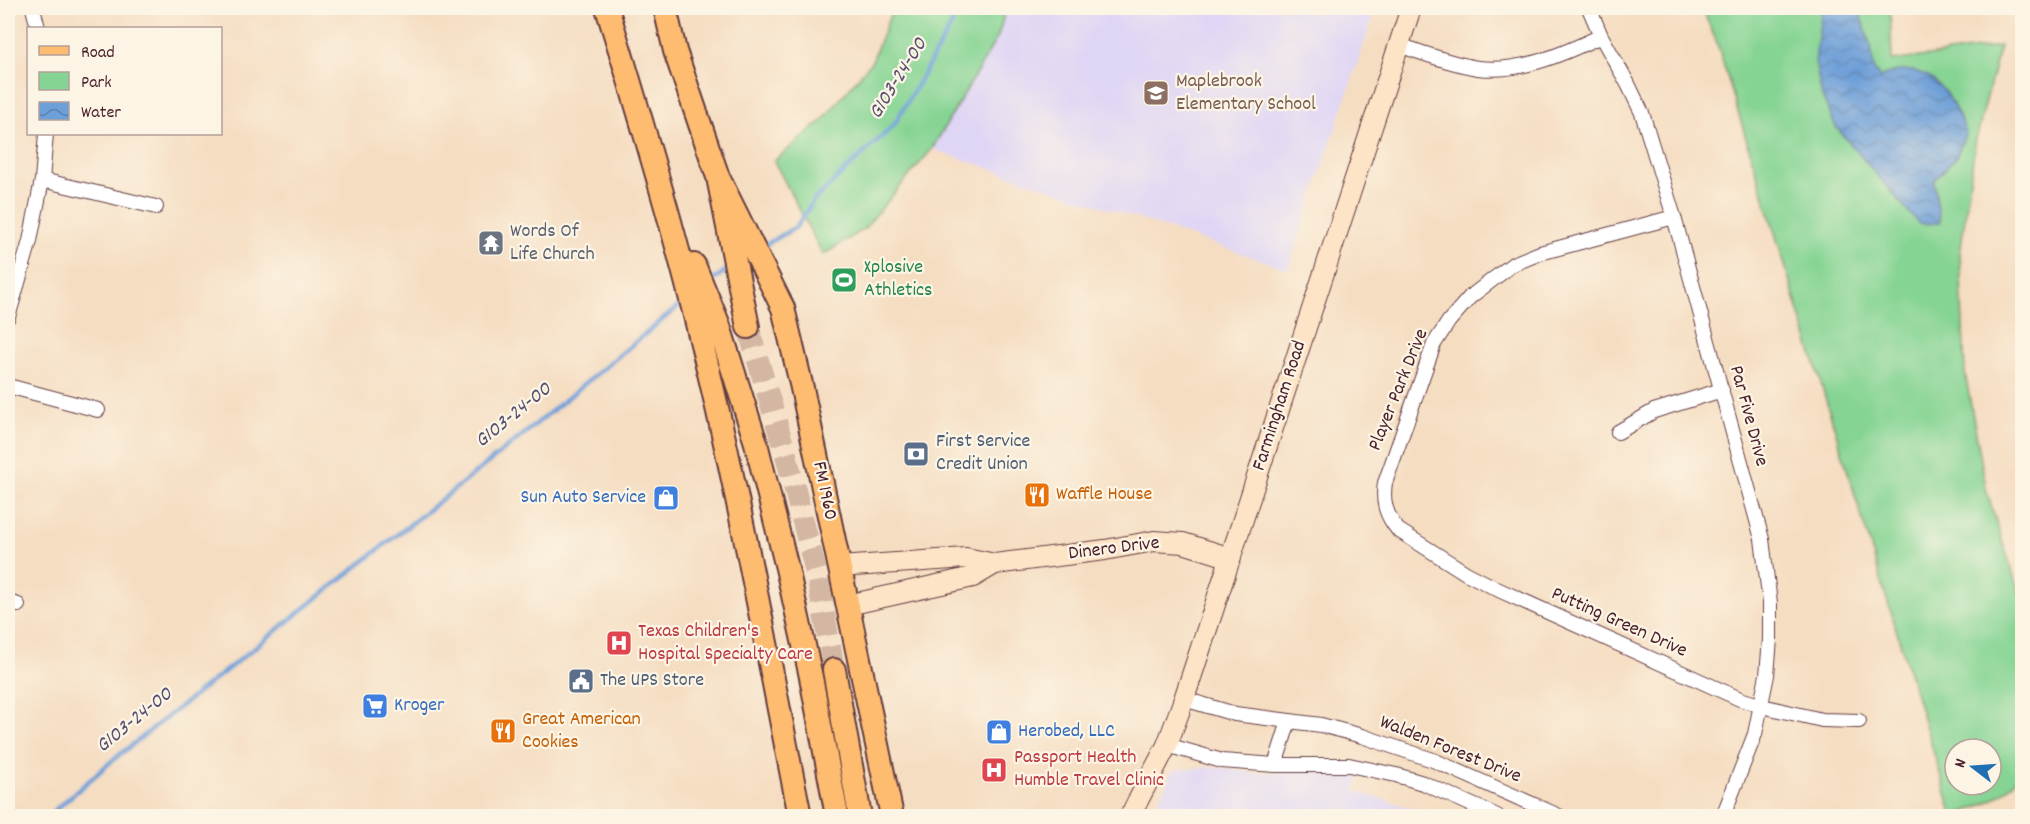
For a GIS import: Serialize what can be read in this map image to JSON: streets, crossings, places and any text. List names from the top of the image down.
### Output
{
  "streets": {
    "main road": ["FM 1960"],
    "street": [
      "Player Park Drive",
      "Farmingham Road",
      "Par Five Drive",
      "Dinero Drive",
      "Putting Green Drive",
      "Walden Forest Drive"
    ]
  },
  "crossings": [
    ["Player Park Drive", "Par Five Drive"],
    ["Player Park Drive", "Putting Green Drive"],
    ["Farmingham Road", "Dinero Drive"],
    ["Farmingham Road", "Walden Forest Drive"],
    ["Par Five Drive", "Putting Green Drive"],
    ["FM 1960", "Dinero Drive"]
  ],
  "water": ["G103-24-00"],
  "places": {
    "school or university": ["Maplebrook Elementary School"],
    "temple": ["Words Of Life Church"],
    "sports": ["Xplosive Athletics"],
    "bank": ["First Service Credit Union"],
    "restaurant": ["Waffle House", "Great American Cookies"],
    "shop": ["Sun Auto Service", "Herobed, LLC"],
    "hospital": ["Texas Children's Hospital Specialty Care", "Passport Health Humble Travel Clinic"],
    "public building": ["The UPS Store"],
    "supermarket": ["Kroger"]
  },
  "legend": ["Road", "Park", "Water"],
  "north": "left"
}
